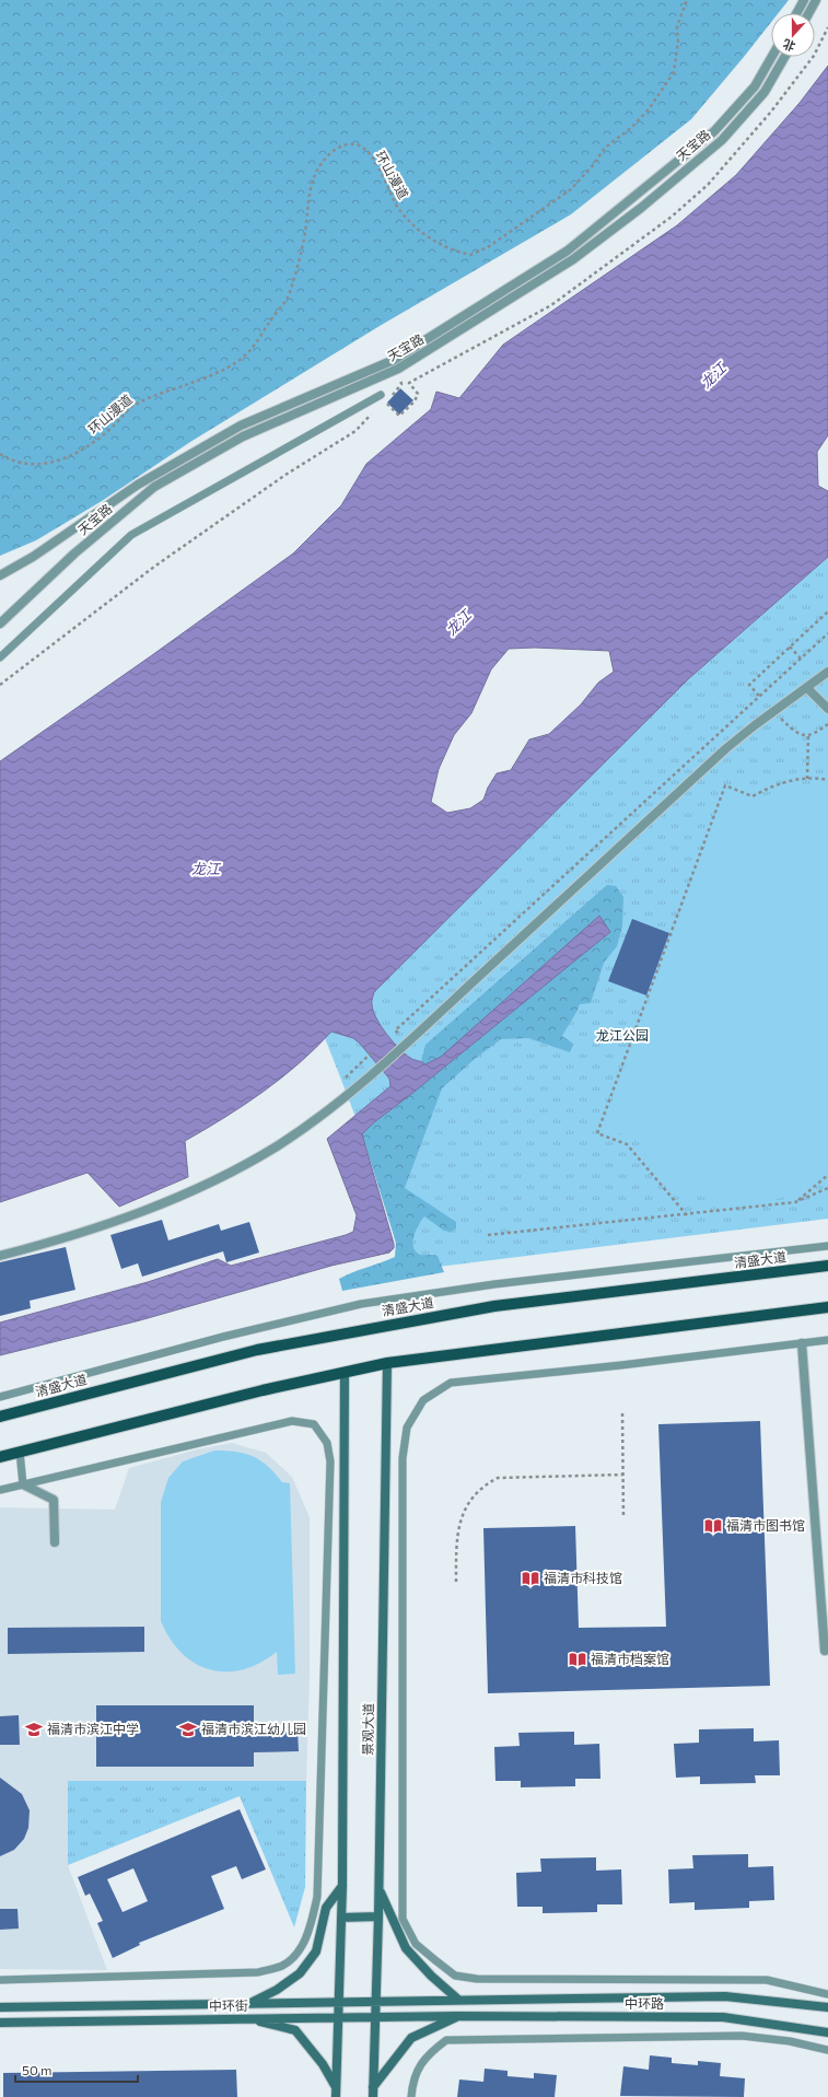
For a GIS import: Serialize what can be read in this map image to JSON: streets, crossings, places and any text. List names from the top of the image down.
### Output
{
  "streets": {
    "main road": ["清盛大道"],
    "street": [
      "天宝路",
      "景观大道",
      "中环路",
      "中环街"
    ],
    "path": ["环山漫道"]
  },
  "crossings": [
    ["景观大道", "中环街"],
    ["中环路", "中环街"]
  ],
  "water": ["龙江"],
  "parks": ["龙江公园"],
  "places": {
    "library": ["福清市图书馆", "福清市科技馆", "福清市档案馆"],
    "school or university": ["福清市滨江中学", "福清市滨江幼儿园"]
  },
  "scale_bar": "50 m",
  "north": "bottom"
}
